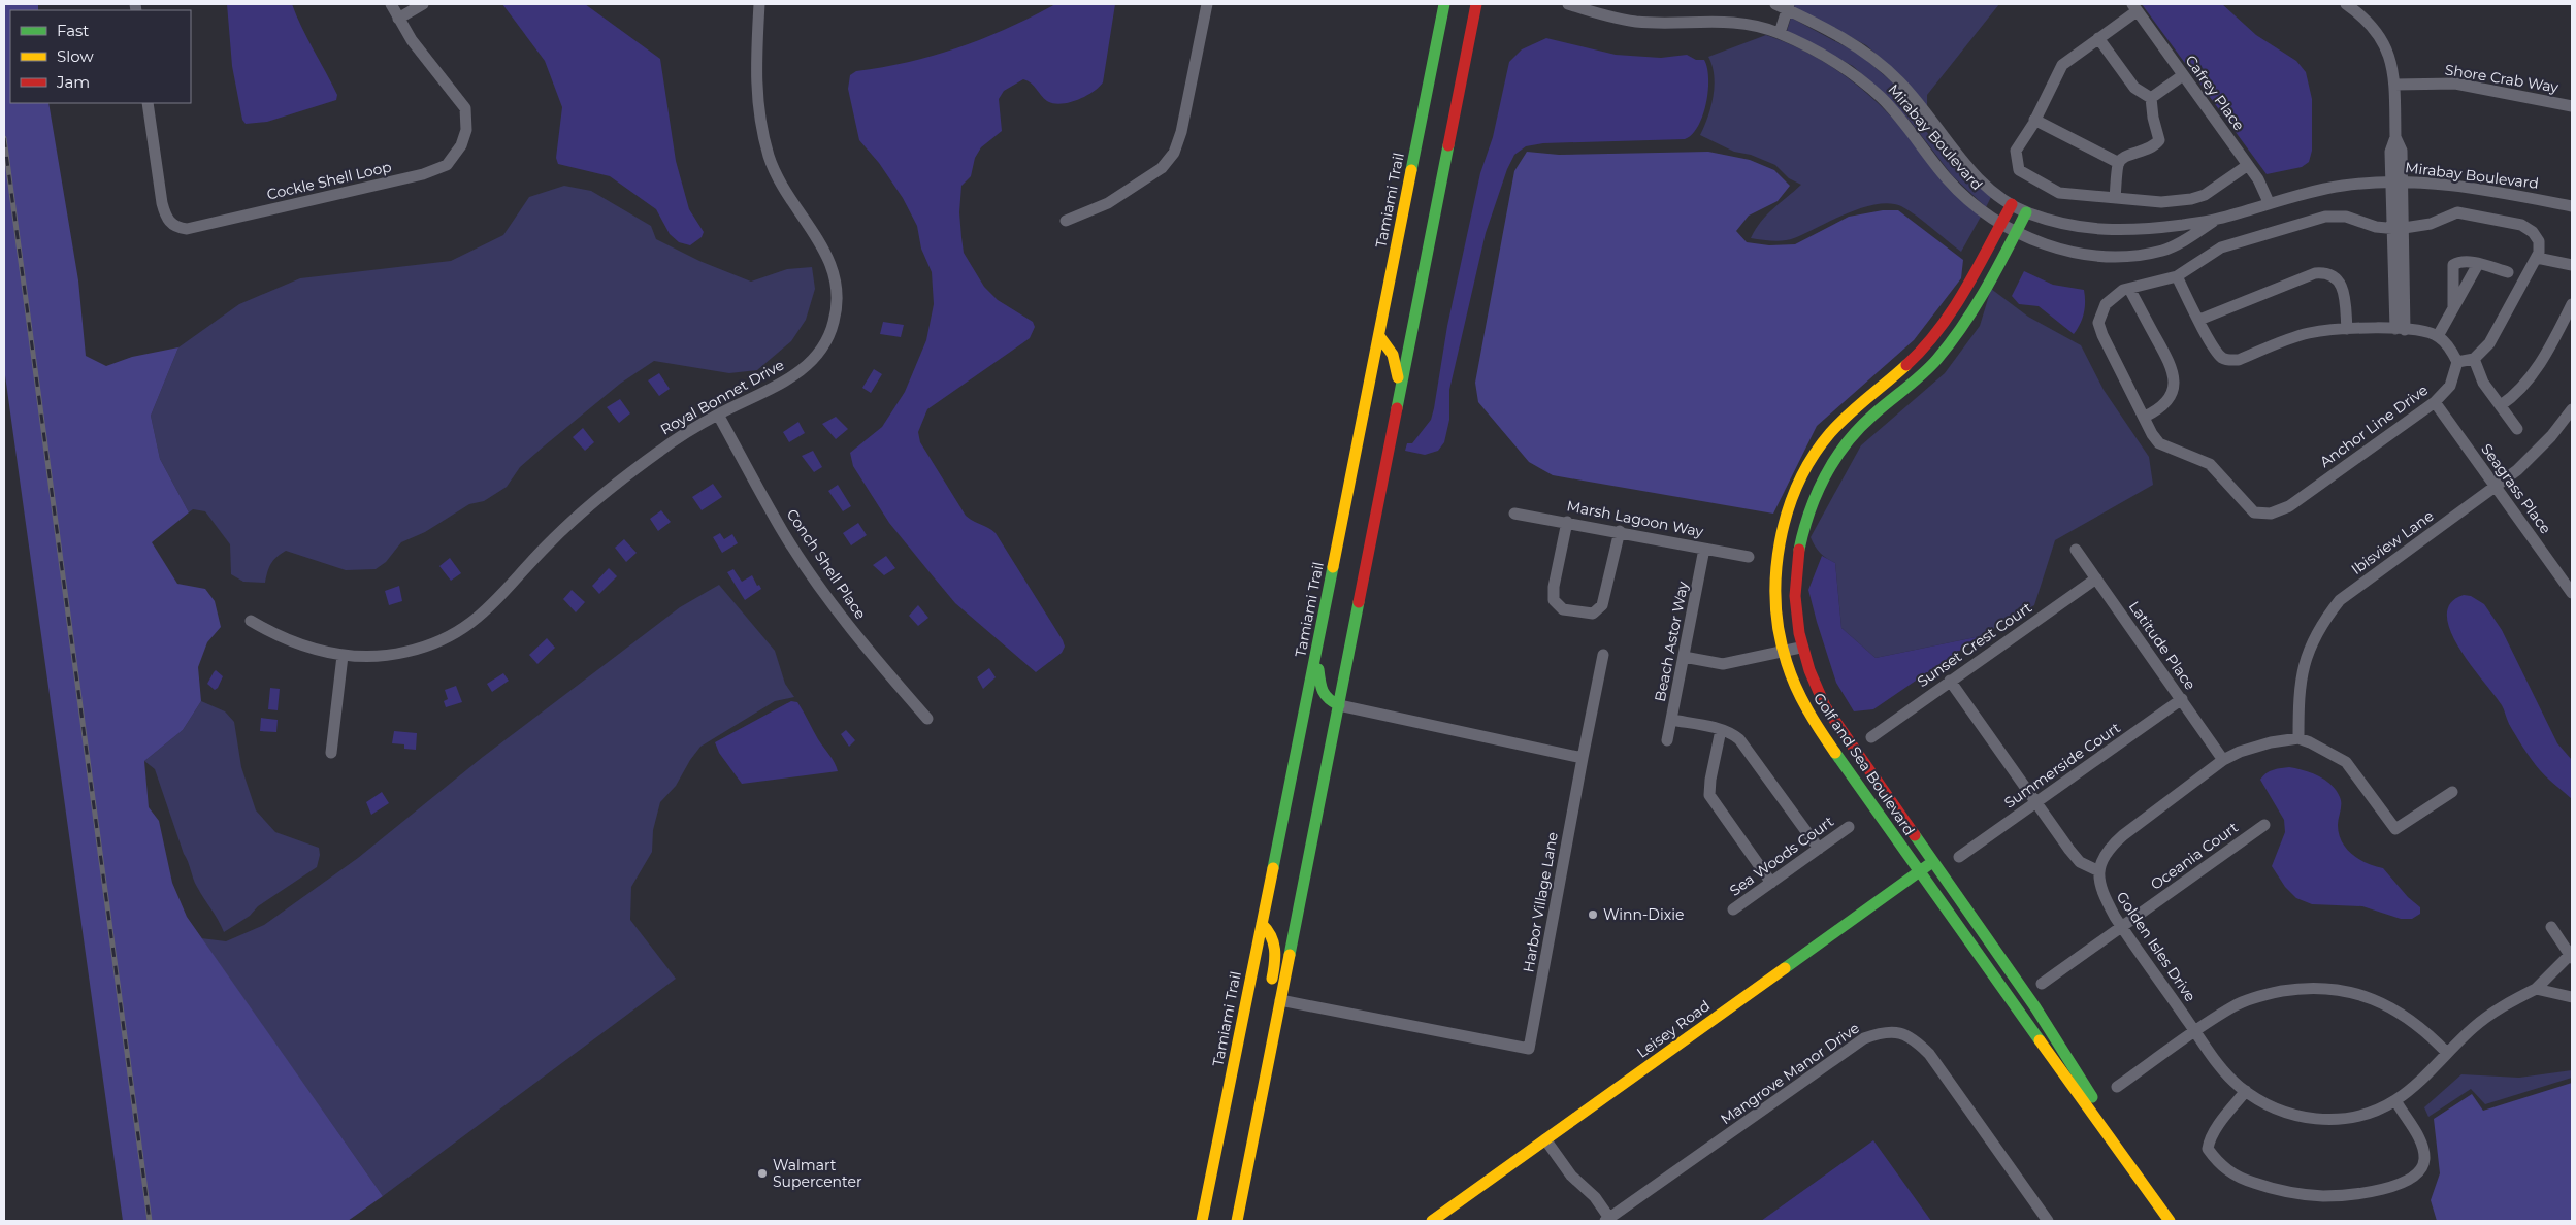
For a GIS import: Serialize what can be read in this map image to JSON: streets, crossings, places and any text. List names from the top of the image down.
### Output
{
  "streets": {
    "street": [
      "Shore Crab Way",
      "Cafrey Place",
      "Mirabay Boulevard",
      "Cockle Shell Loop",
      "Tamiami Trail",
      "Royal Bonnet Drive",
      "Anchor Line Drive",
      "Seagrass Place",
      "Marsh Lagoon Way",
      "Ibisview Lane",
      "Conch Shell Place",
      "Beach Astor Way",
      "Sunset Crest Court",
      "Latitude Place",
      "Golf and Sea Boulevard",
      "Summerside Court",
      "Sea Woods Court",
      "Oceania Court",
      "Harbor Village Lane",
      "Golden Isles Drive",
      "Leisey Road",
      "Mangrove Manor Drive"
    ]
  },
  "crossings": [
    ["Cafrey Place", "Mirabay Boulevard"],
    ["Mirabay Boulevard", "Golf and Sea Boulevard"],
    ["Royal Bonnet Drive", "Conch Shell Place"],
    ["Anchor Line Drive", "Seagrass Place"],
    ["Seagrass Place", "Ibisview Lane"],
    ["Marsh Lagoon Way", "Beach Astor Way"],
    ["Sunset Crest Court", "Latitude Place"],
    ["Latitude Place", "Summerside Court"],
    ["Golf and Sea Boulevard", "Leisey Road"],
    ["Oceania Court", "Golden Isles Drive"]
  ],
  "places": ["Winn-Dixie", "Walmart Supercenter"],
  "legend": ["Fast", "Slow", "Jam"]
}
